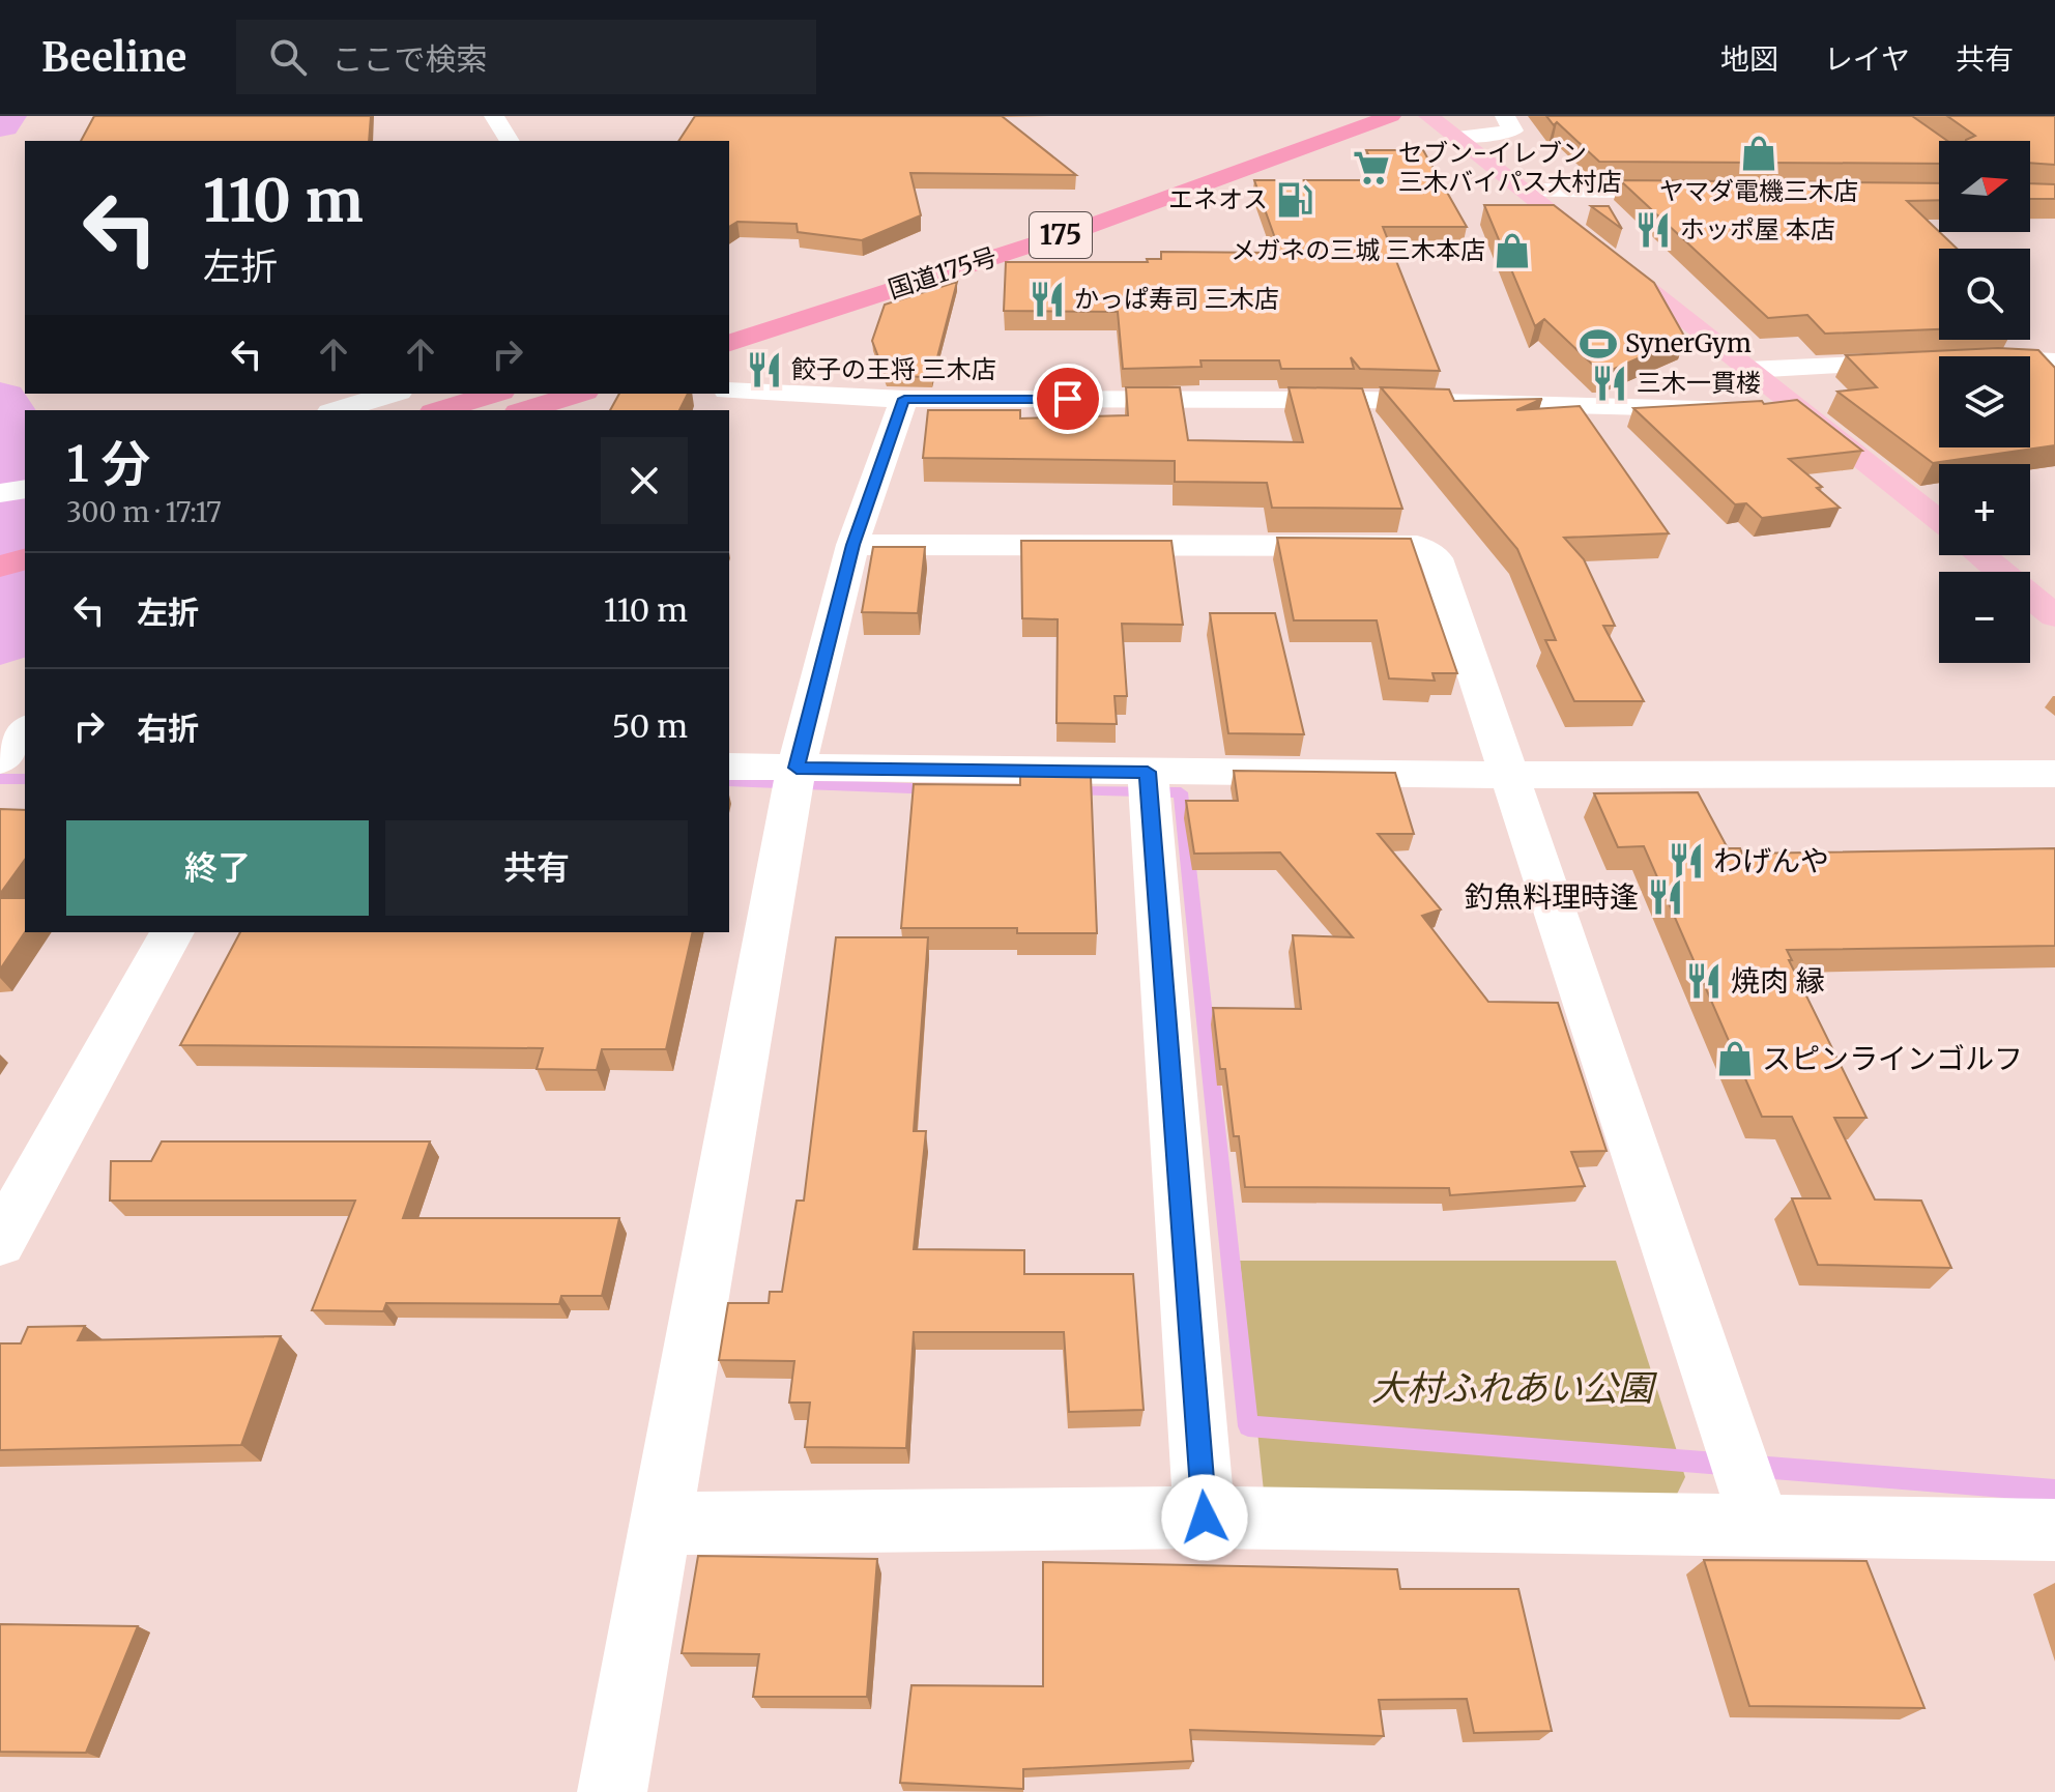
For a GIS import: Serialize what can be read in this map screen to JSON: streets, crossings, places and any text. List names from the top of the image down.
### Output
{
  "streets": {
    "highway": ["175", "国道175号"]
  },
  "parks": ["大村ふれあい公園"],
  "places": {
    "shop": ["ヤマダ電機三木店", "メガネの三城 三木本店", "スピンラインゴルフ"],
    "supermarket": ["セブン-イレブン 三木バイパス大村店"],
    "fuel station": ["エネオス"],
    "restaurant": [
      "ホッポ屋 本店",
      "かっぱ寿司 三木店",
      "餃子の王将 三木店",
      "三木一貫楼",
      "わげんや",
      "釣魚料理時逢",
      "焼肉 縁"
    ],
    "sports": ["SynerGym"]
  },
  "north": "right",
  "page": {
    "header": "Beeline",
    "search": "ここで検索",
    "nav": ["地図", "レイヤ", "共有"],
    "map_buttons": ["+", "−"],
    "turn": ["110 m", "左折"],
    "heading": ["1 分", "300 m · 17:17"],
    "list": [
      {
        "name": "左折",
        "value": "110 m"
      },
      {
        "name": "右折",
        "value": "50 m"
      }
    ],
    "buttons": ["終了", "共有"]
  }
}
